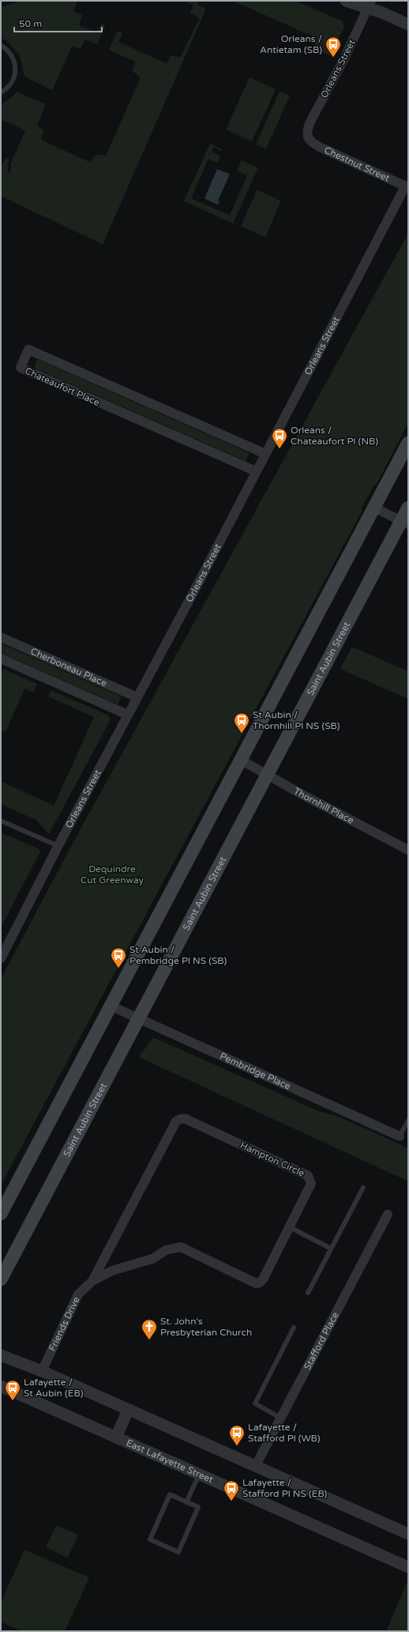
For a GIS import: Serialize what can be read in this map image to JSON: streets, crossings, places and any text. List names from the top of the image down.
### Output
{
  "streets": {
    "main road": ["Saint Aubin Street"],
    "street": [
      "Orleans Street",
      "Chestnut Street",
      "Chateaufort Place",
      "Cherboneau Place",
      "Thornhill Place",
      "Pembridge Place",
      "Hampton Circle",
      "Friends Drive",
      "Stafford Place",
      "East Lafayette Street"
    ]
  },
  "crossings": [
    ["Orleans Street", "Chestnut Street"],
    ["Orleans Street", "Chateaufort Place"],
    ["Orleans Street", "Cherboneau Place"],
    ["Saint Aubin Street", "Thornhill Place"],
    ["Saint Aubin Street", "Pembridge Place"],
    ["Hampton Circle", "Friends Drive"]
  ],
  "parks": ["Dequindre Cut Greenway"],
  "places": {
    "bus stop": [
      "Orleans / Antietam (SB)",
      "Orleans / Chateaufort Pl (NB)",
      "St Aubin / Thornhill Pl NS (SB)",
      "St Aubin / Pembridge Pl NS (SB)",
      "Lafayette / St Aubin (EB)",
      "Lafayette / Stafford Pl (WB)",
      "Lafayette / Stafford Pl NS (EB)"
    ],
    "church": ["St. John's Presbyterian Church"]
  },
  "scale_bar": "50 m"
}
